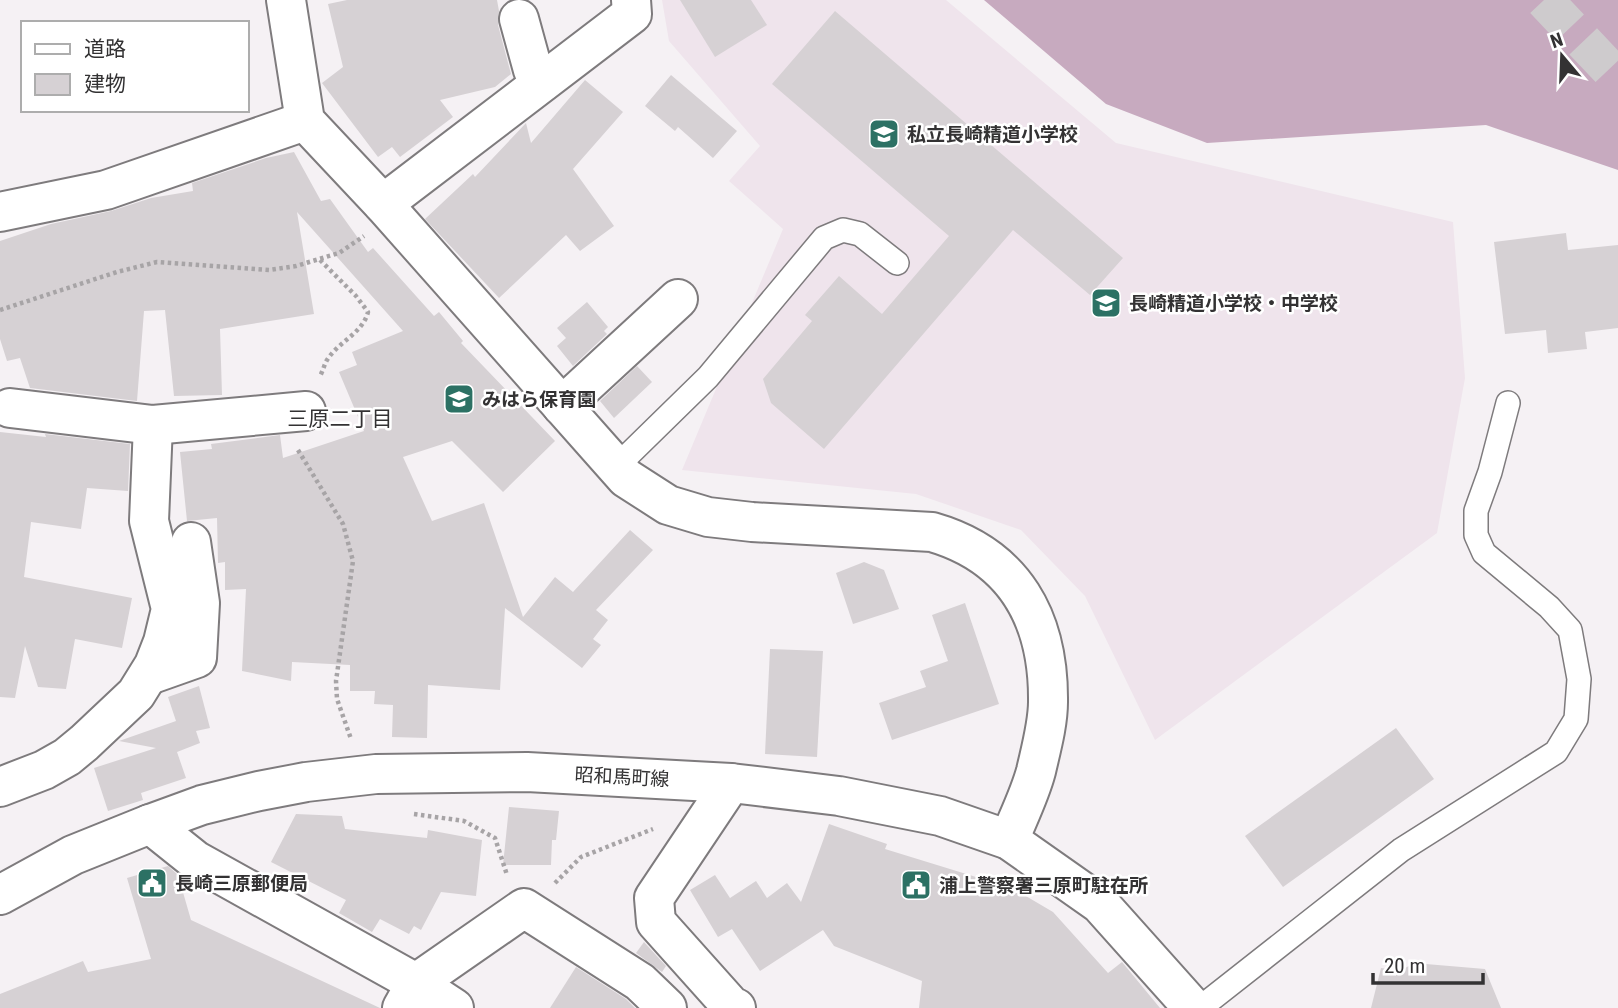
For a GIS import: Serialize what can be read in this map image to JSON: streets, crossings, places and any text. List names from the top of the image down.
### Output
{
  "streets": {
    "street": ["昭和馬町線"]
  },
  "districts": ["三原二丁目"],
  "places": {
    "school or university": ["私立長崎精道小学校", "長崎精道小学校・中学校", "みはら保育園"],
    "public building": ["長崎三原郵便局", "浦上警察署三原町駐在所"]
  },
  "legend": ["道路", "建物"],
  "scale_bar": "20 m",
  "north": "top"
}
